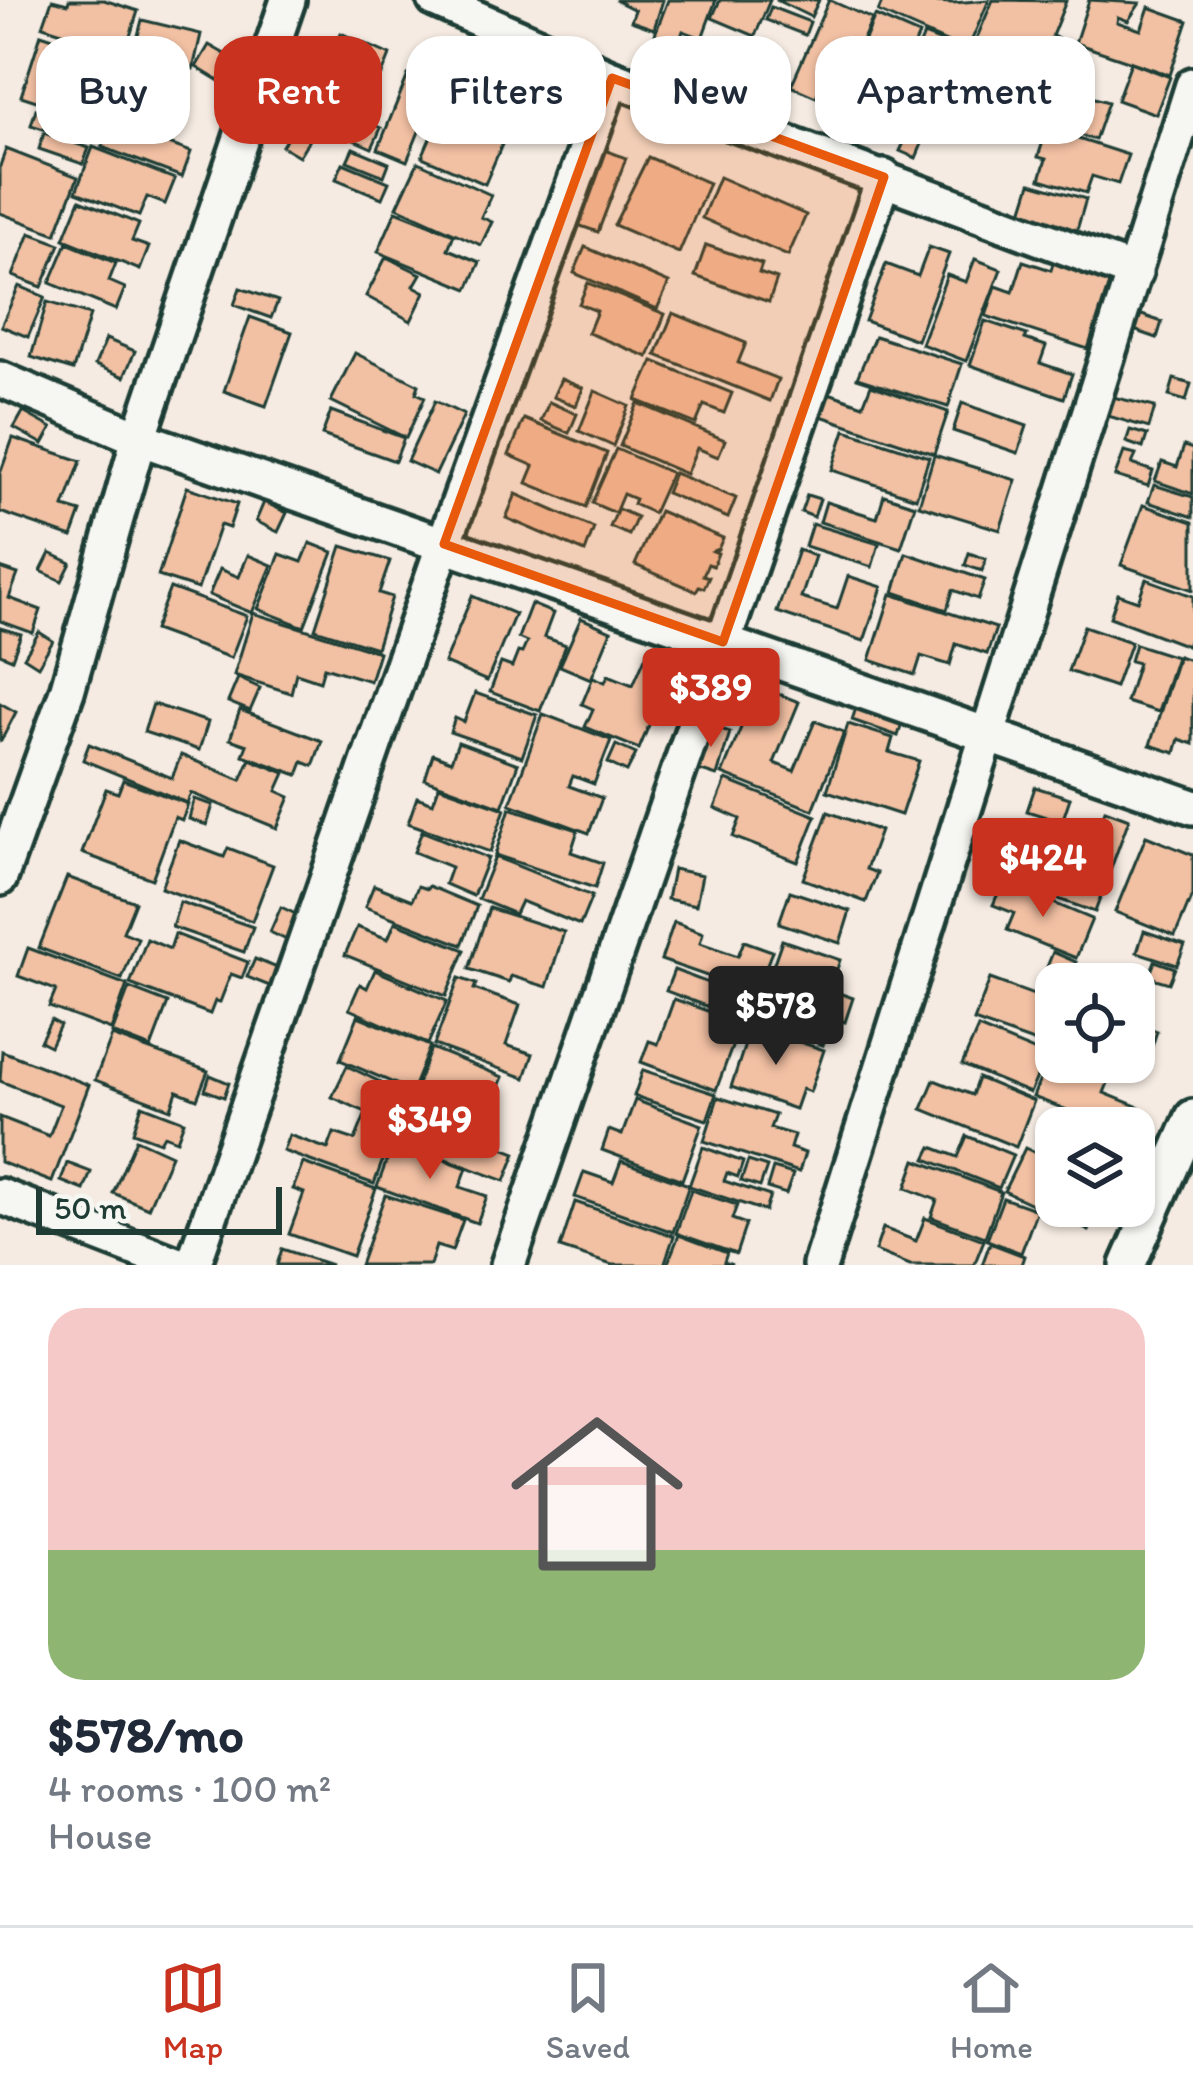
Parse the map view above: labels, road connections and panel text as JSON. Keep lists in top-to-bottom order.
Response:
{
  "scale_bar": "50 m",
  "page": {
    "chip": [
      "Buy",
      "Rent",
      "Filters",
      "New",
      "Apartment"
    ],
    "price": [
      "$389",
      "$424",
      "$578",
      "$349"
    ],
    "scale": "50 m",
    "list": [
      {
        "name": "$578/mo",
        "note": "4 rooms · 100 m² · House"
      }
    ],
    "tabs": ["Map", "Saved", "Home"]
  }
}
